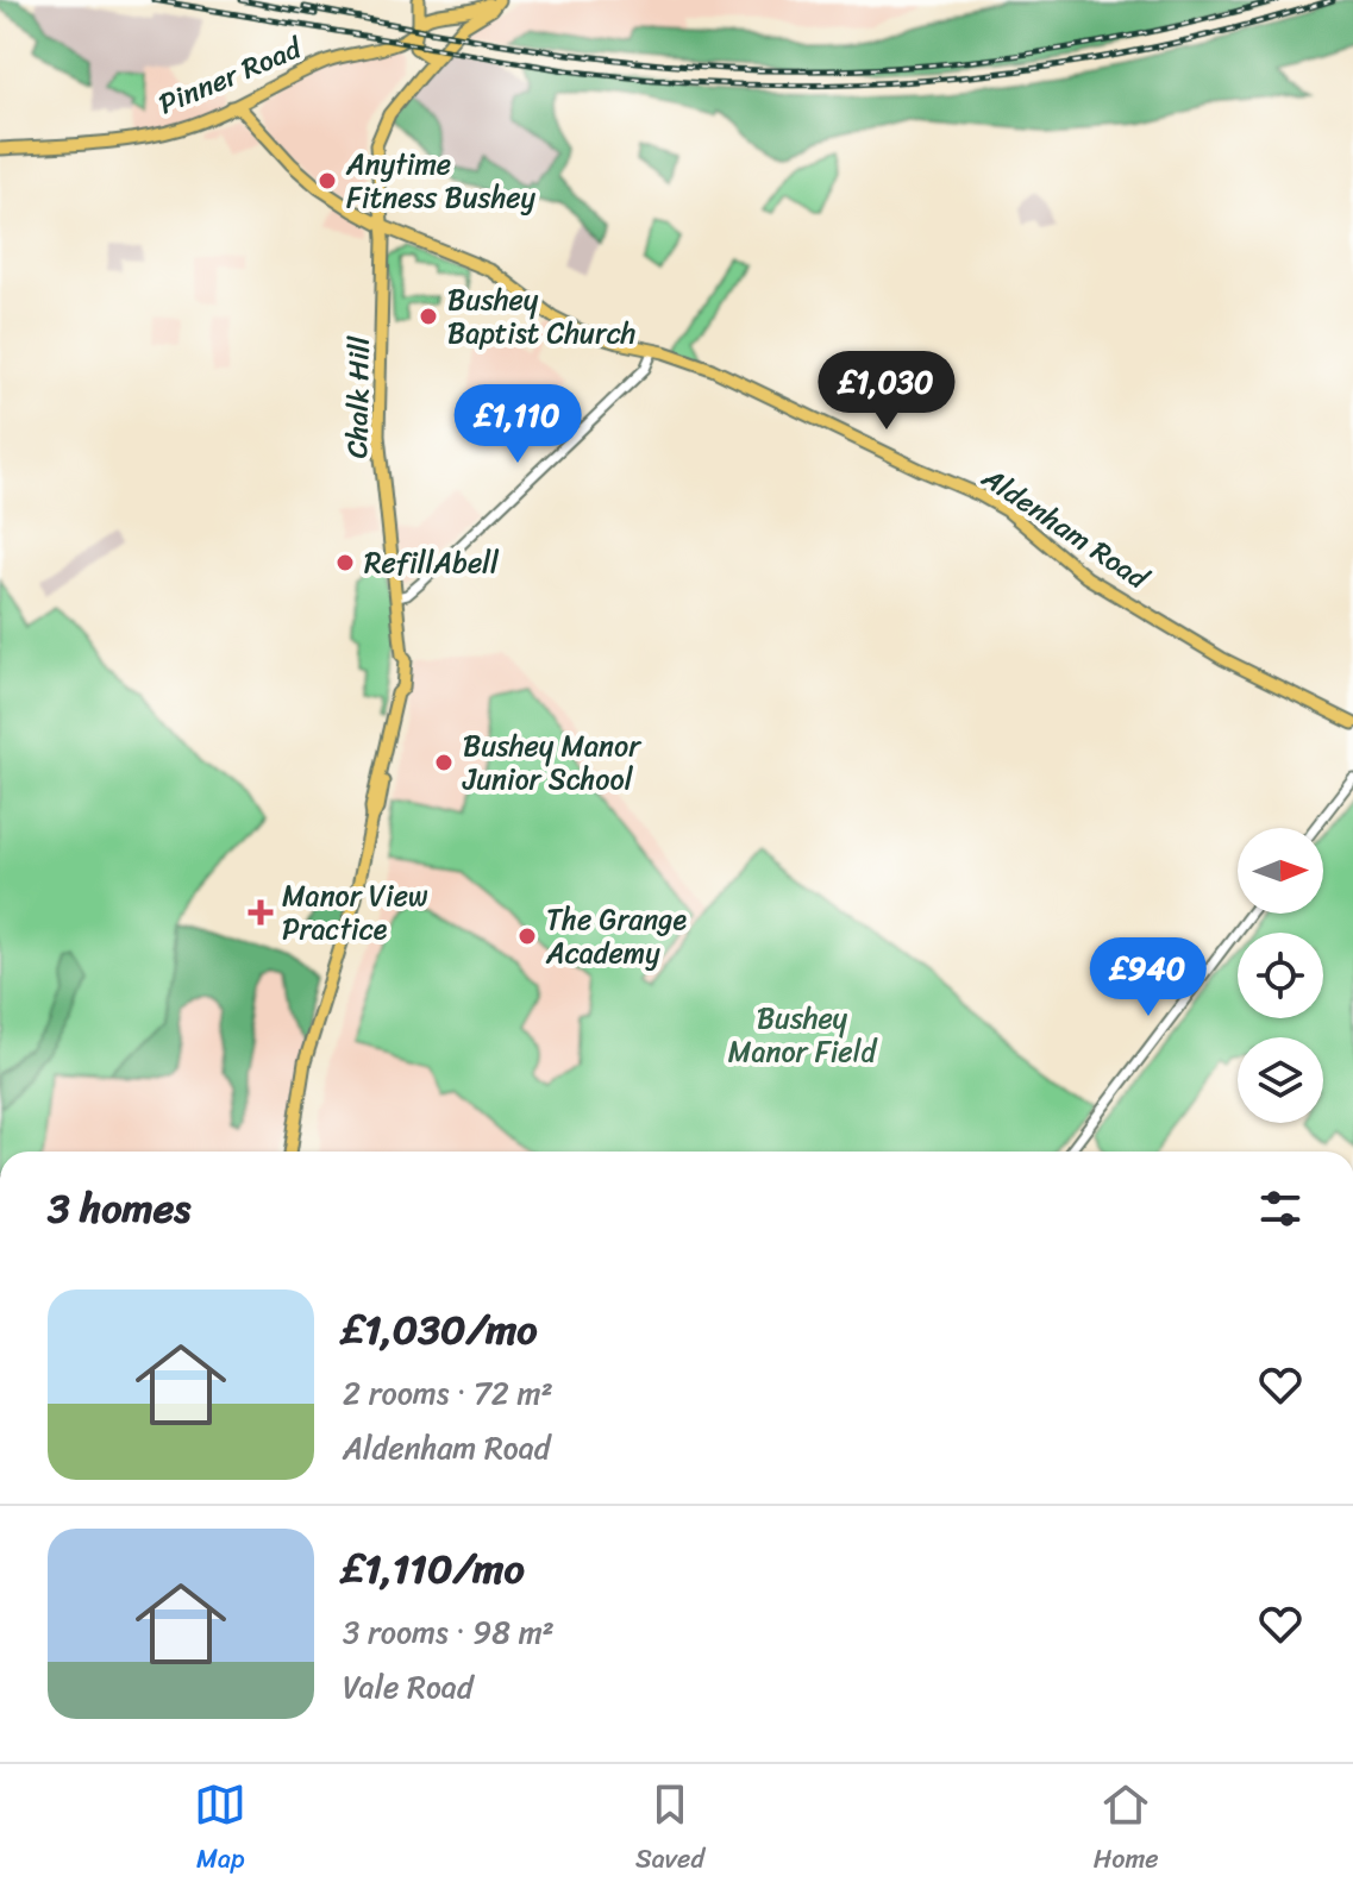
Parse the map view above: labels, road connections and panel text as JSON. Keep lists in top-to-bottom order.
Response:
{
  "streets": {
    "main road": ["Pinner Road", "Chalk Hill", "Aldenham Road"]
  },
  "crossings": [
    ["Pinner Road", "Chalk Hill"],
    ["Pinner Road", "Aldenham Road"],
    ["Chalk Hill", "Aldenham Road"]
  ],
  "parks": ["Bushey Manor Field"],
  "places": {
    "other": [
      "Anytime Fitness Bushey",
      "Bushey Baptist Church",
      "RefillAbell",
      "Bushey Manor Junior School",
      "The Grange Academy"
    ],
    "health": ["Manor View Practice"]
  },
  "north": "right",
  "page": {
    "price": ["£1,030", "£1,110", "£940"],
    "heading": "3 homes",
    "list": [
      {
        "name": "£1,030/mo",
        "note": "2 rooms · 72 m² · Aldenham Road"
      },
      {
        "name": "£1,110/mo",
        "note": "3 rooms · 98 m² · Vale Road"
      }
    ],
    "tabs": ["Map", "Saved", "Home"]
  }
}
